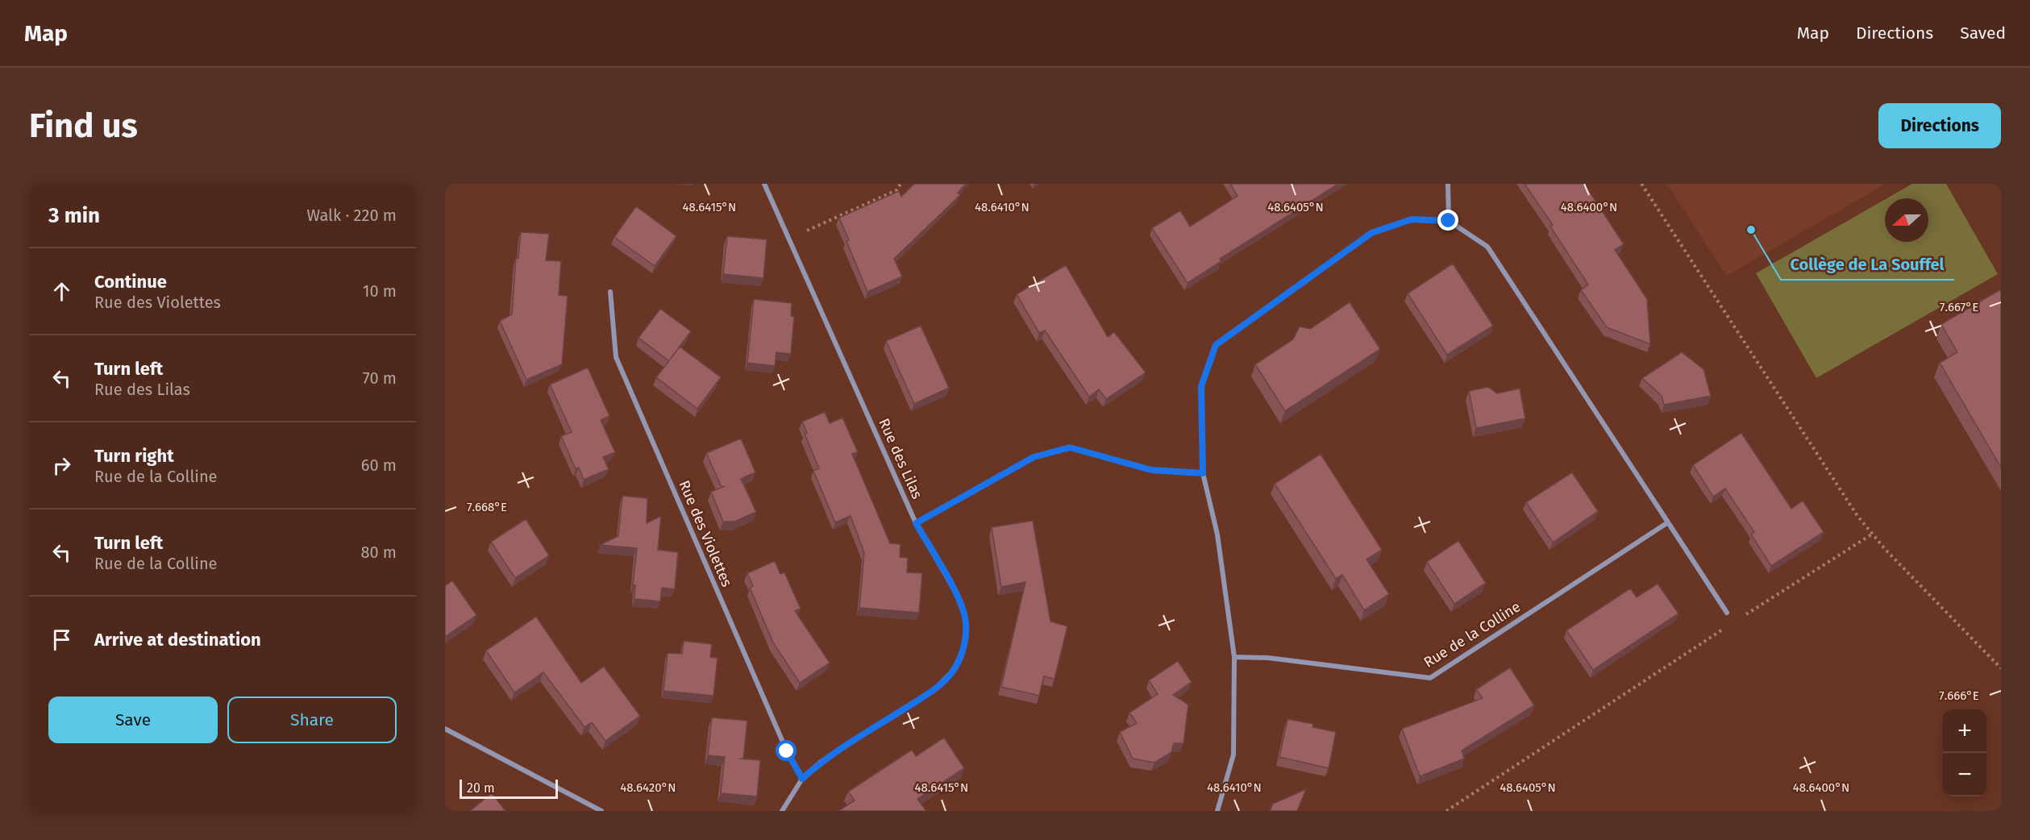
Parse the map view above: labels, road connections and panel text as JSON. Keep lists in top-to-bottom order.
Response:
{
  "streets": {
    "street": ["Rue des Lilas", "Rue des Violettes", "Rue de la Colline"]
  },
  "crossings": [
    ["Rue des Lilas", "Rue des Violettes"]
  ],
  "places": ["Collège de La Souffel"],
  "scale_bar": "20 m",
  "north": "left",
  "page": {
    "header": "Map",
    "nav": ["Map", "Directions", "Saved"],
    "buttons": [
      "Directions",
      ["Save", "Share"]
    ],
    "title": "Find us",
    "heading": ["3 min", "Walk · 220 m"],
    "list": [
      ["Continue", "Rue des Violettes", "10 m"],
      ["Turn left", "Rue des Lilas", "70 m"],
      ["Turn right", "Rue de la Colline", "60 m"],
      ["Turn left", "Rue de la Colline", "80 m"],
      "Arrive at destination"
    ],
    "map_buttons": ["+", "−"],
    "scale": "20 m"
  },
  "coordinates": [
    "48.6415°N",
    "48.6410°N",
    "48.6405°N",
    "48.6400°N",
    "7.667°E",
    "7.668°E",
    "7.666°E",
    "48.6420°N"
  ]
}
